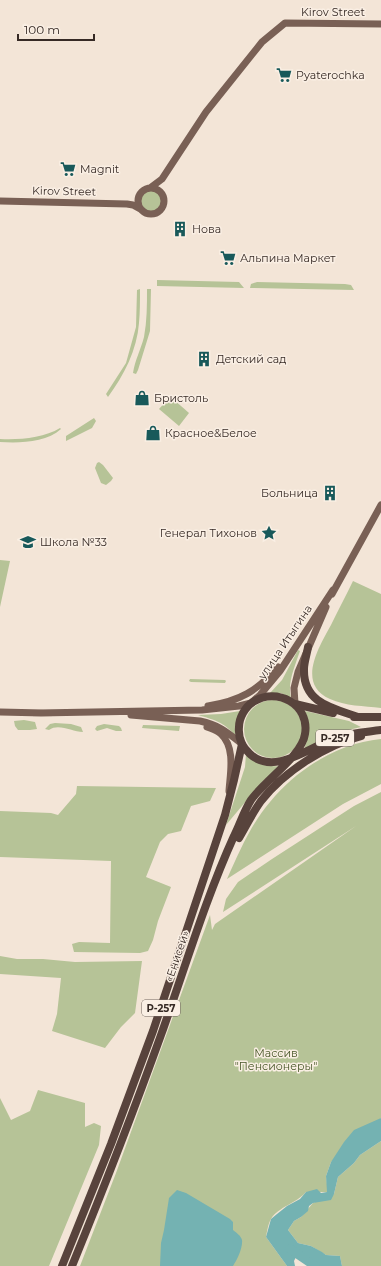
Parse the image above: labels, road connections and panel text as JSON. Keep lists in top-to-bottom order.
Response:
{
  "streets": {
    "highway": ["Р-257", "«Енисей»"],
    "main road": ["Kirov Street", "улица Итыгина"]
  },
  "crossings": [
    ["улица Итыгина", "Р-257"],
    ["улица Итыгина", "«Енисей»"],
    ["Р-257", "«Енисей»"]
  ],
  "parks": ["Массив \"Пенсионеры\""],
  "places": {
    "supermarket": ["Pyaterochka", "Magnit", "Альпина Маркет"],
    "building": ["Нова", "Детский сад", "Больница"],
    "shop": ["Бристоль", "Красное&Белое"],
    "place": ["Генерал Тихонов"],
    "school or university": ["Школа №33"]
  },
  "scale_bar": "100 m"
}
